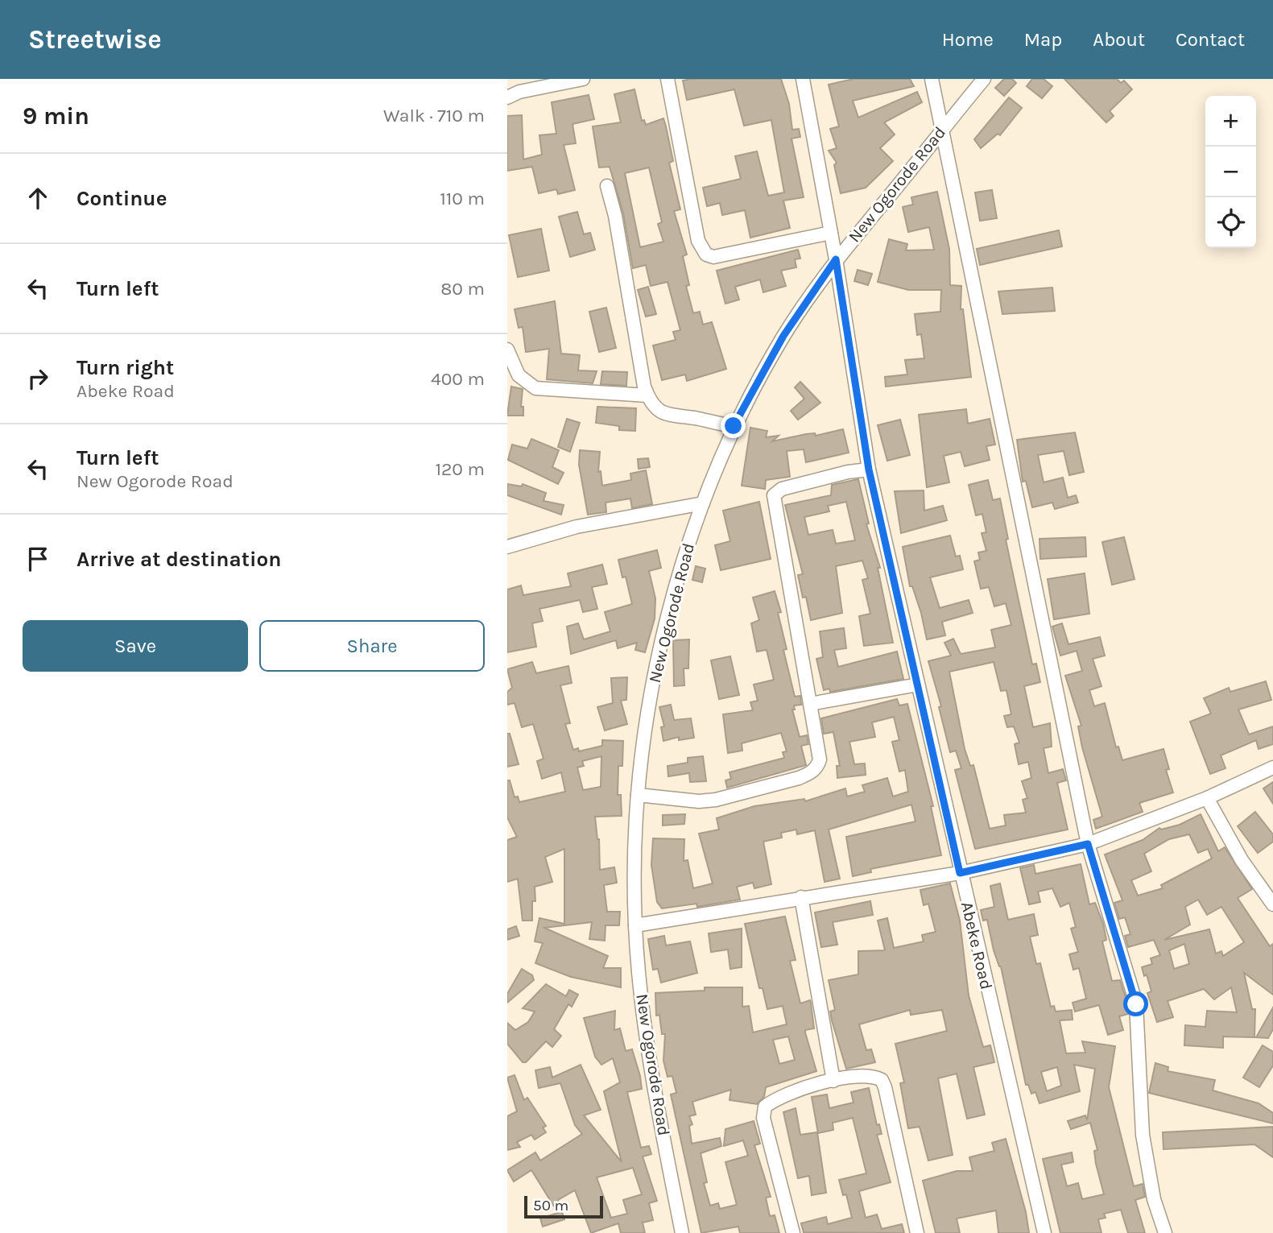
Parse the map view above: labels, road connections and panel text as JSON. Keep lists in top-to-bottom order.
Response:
{
  "streets": {
    "street": ["New Ogorode Road", "Abeke Road"]
  },
  "crossings": [
    ["New Ogorode Road", "Abeke Road"]
  ],
  "scale_bar": "50 m",
  "page": {
    "header": "Streetwise",
    "nav": [
      "Home",
      "Map",
      "About",
      "Contact"
    ],
    "heading": ["9 min", "Walk · 710 m"],
    "map_buttons": ["+", "−"],
    "list": [
      ["Continue", "110 m"],
      ["Turn left", "80 m"],
      ["Turn right", "Abeke Road", "400 m"],
      ["Turn left", "New Ogorode Road", "120 m"],
      "Arrive at destination"
    ],
    "buttons": ["Save", "Share"],
    "scale": "50 m"
  }
}
